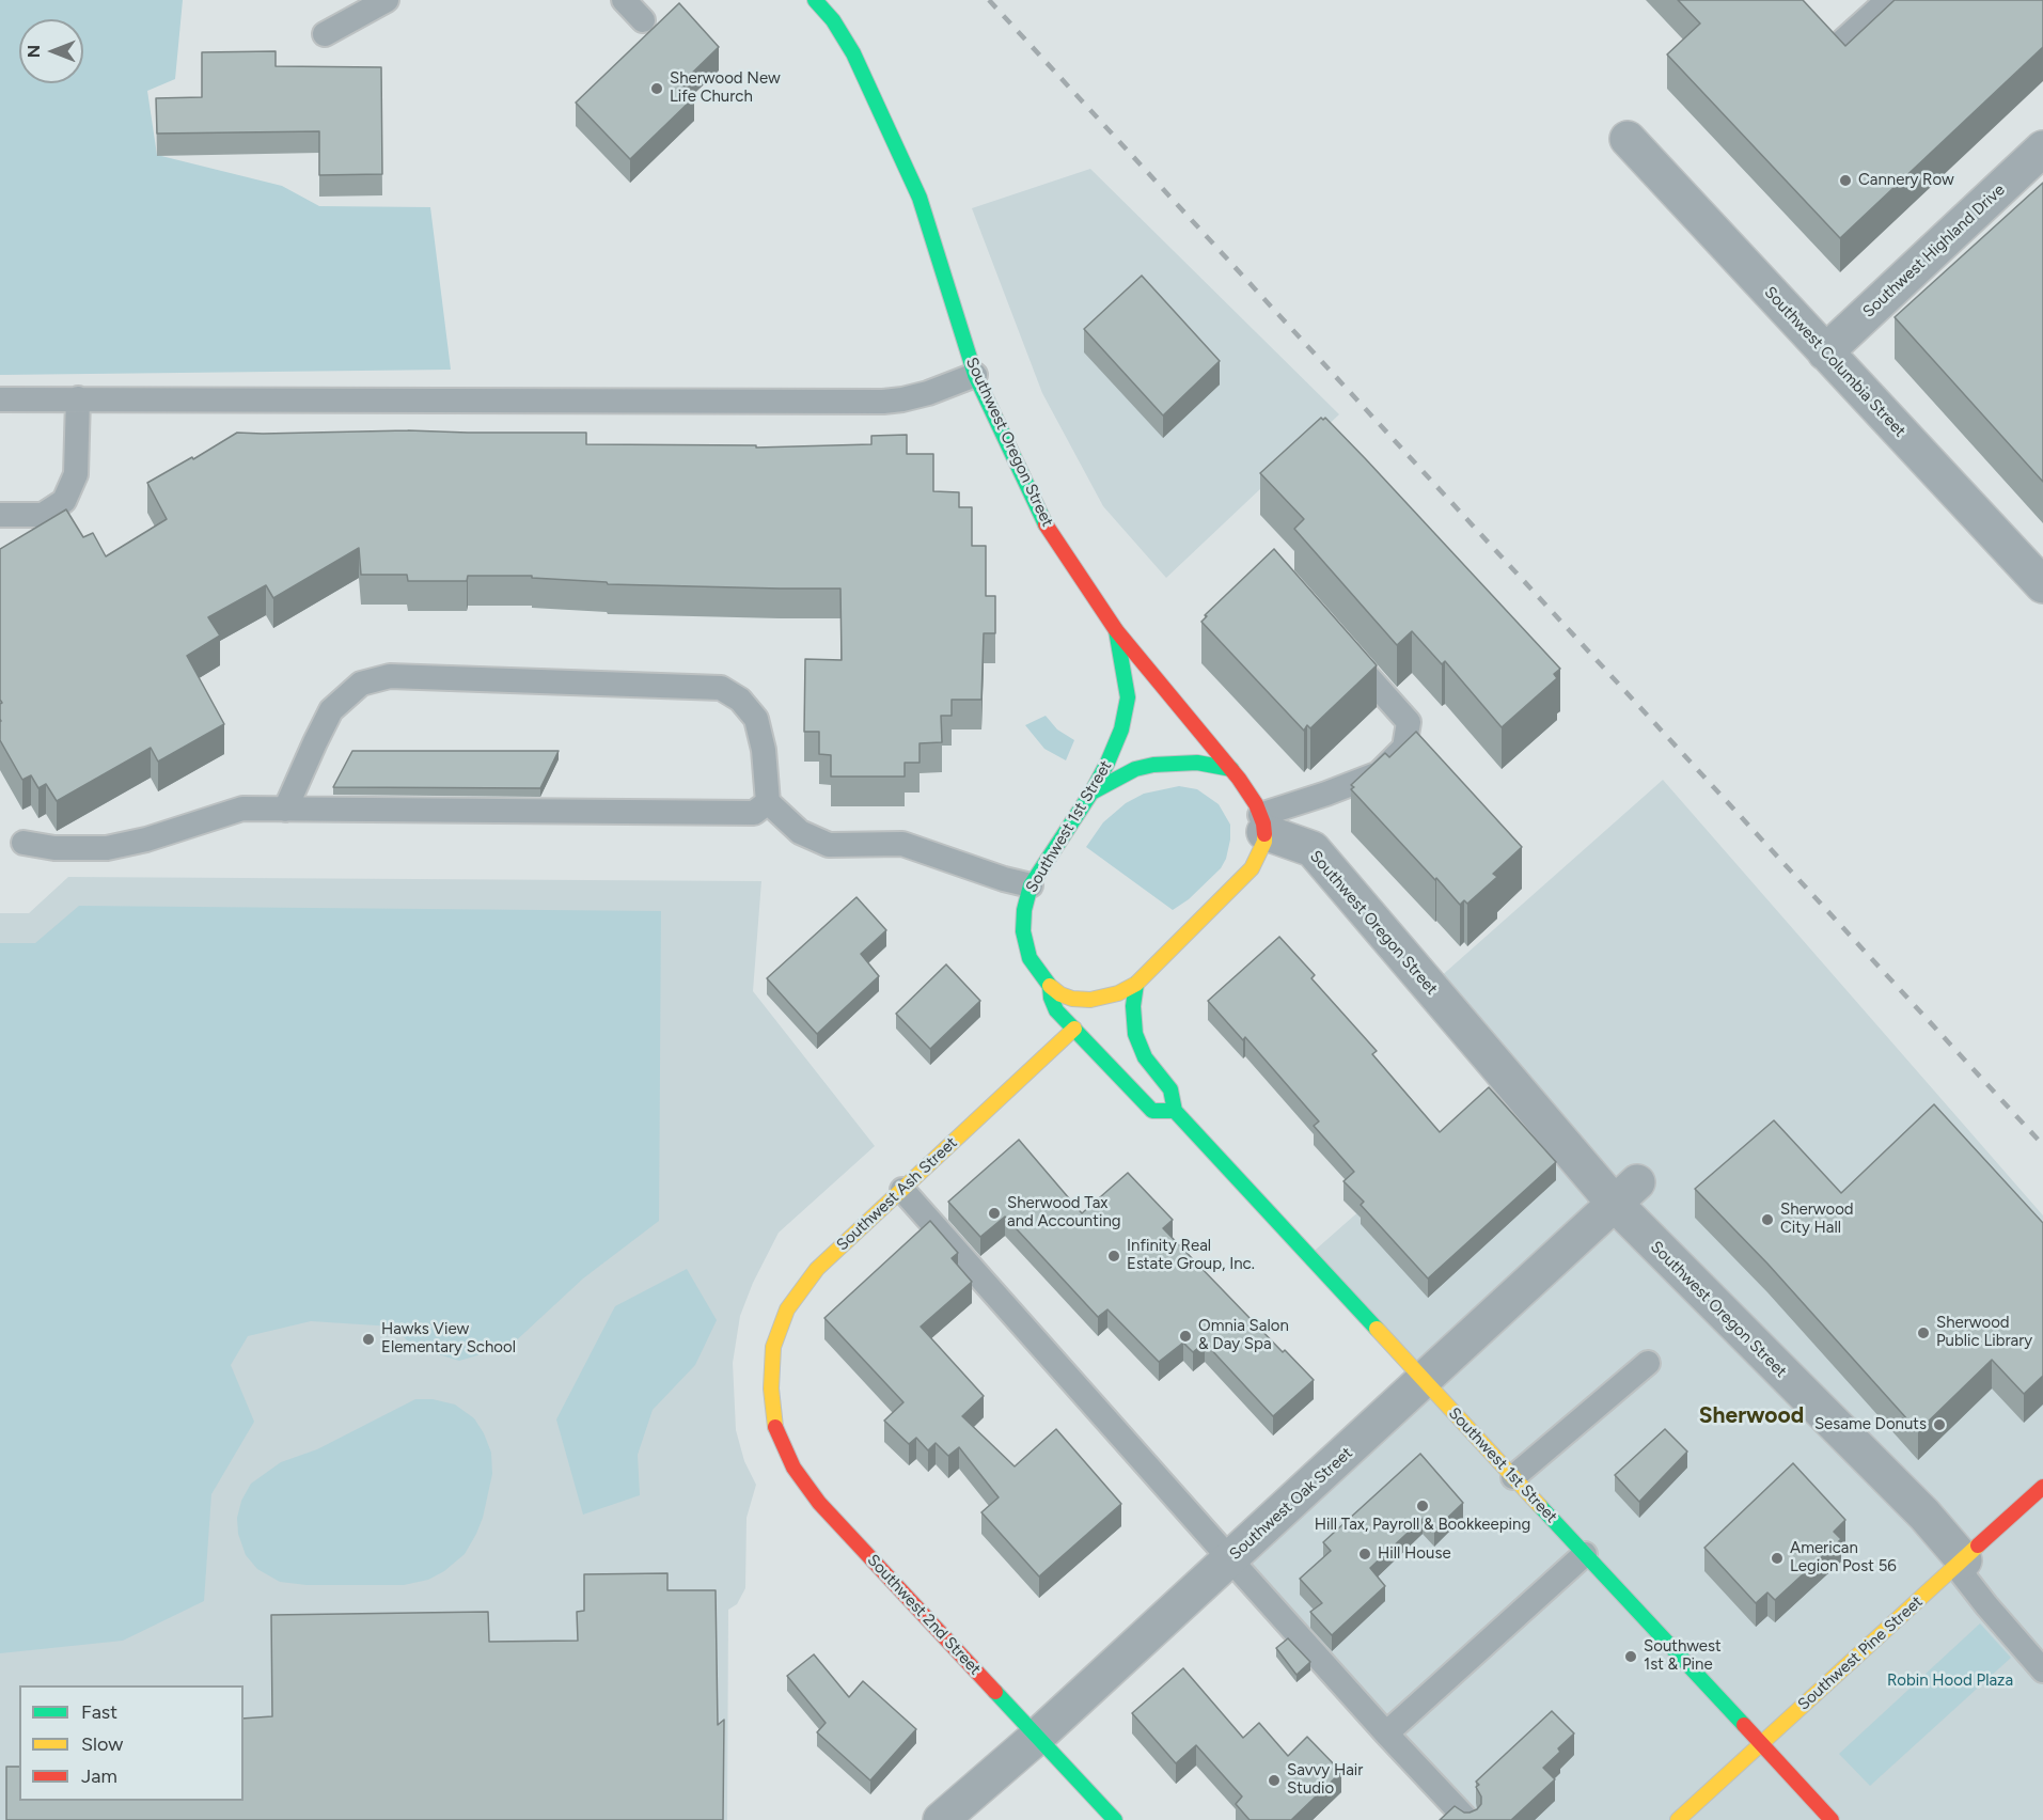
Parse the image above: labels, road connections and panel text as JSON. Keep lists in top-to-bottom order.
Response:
{
  "streets": {
    "main road": [
      "Southwest Oregon Street",
      "Southwest 1st Street",
      "Southwest Ash Street",
      "Southwest 2nd Street",
      "Southwest Pine Street"
    ],
    "street": ["Southwest Highland Drive", "Southwest Columbia Street", "Southwest Oak Street"]
  },
  "crossings": [
    ["Southwest Highland Drive", "Southwest Columbia Street"],
    ["Southwest Oregon Street", "Southwest 1st Street"],
    ["Southwest Oregon Street", "Southwest Oak Street"],
    ["Southwest Oregon Street", "Southwest Pine Street"],
    ["Southwest 1st Street", "Southwest Ash Street"],
    ["Southwest 1st Street", "Southwest Oak Street"],
    ["Southwest 1st Street", "Southwest Pine Street"],
    ["Southwest Ash Street", "Southwest 2nd Street"],
    ["Southwest Oak Street", "Southwest 2nd Street"]
  ],
  "districts": ["Sherwood"],
  "parks": ["Robin Hood Plaza"],
  "places": [
    "Sherwood New Life Church",
    "Cannery Row",
    "Sherwood Tax and Accounting",
    "Sherwood City Hall",
    "Infinity Real Estate Group, Inc.",
    "Sherwood Public Library",
    "Omnia Salon & Day Spa",
    "Hawks View Elementary School",
    "Sesame Donuts",
    "Hill Tax, Payroll & Bookkeeping",
    "Hill House",
    "American Legion Post 56",
    "Southwest 1st & Pine",
    "Savvy Hair Studio"
  ],
  "legend": ["Fast", "Slow", "Jam"],
  "north": "left"
}
